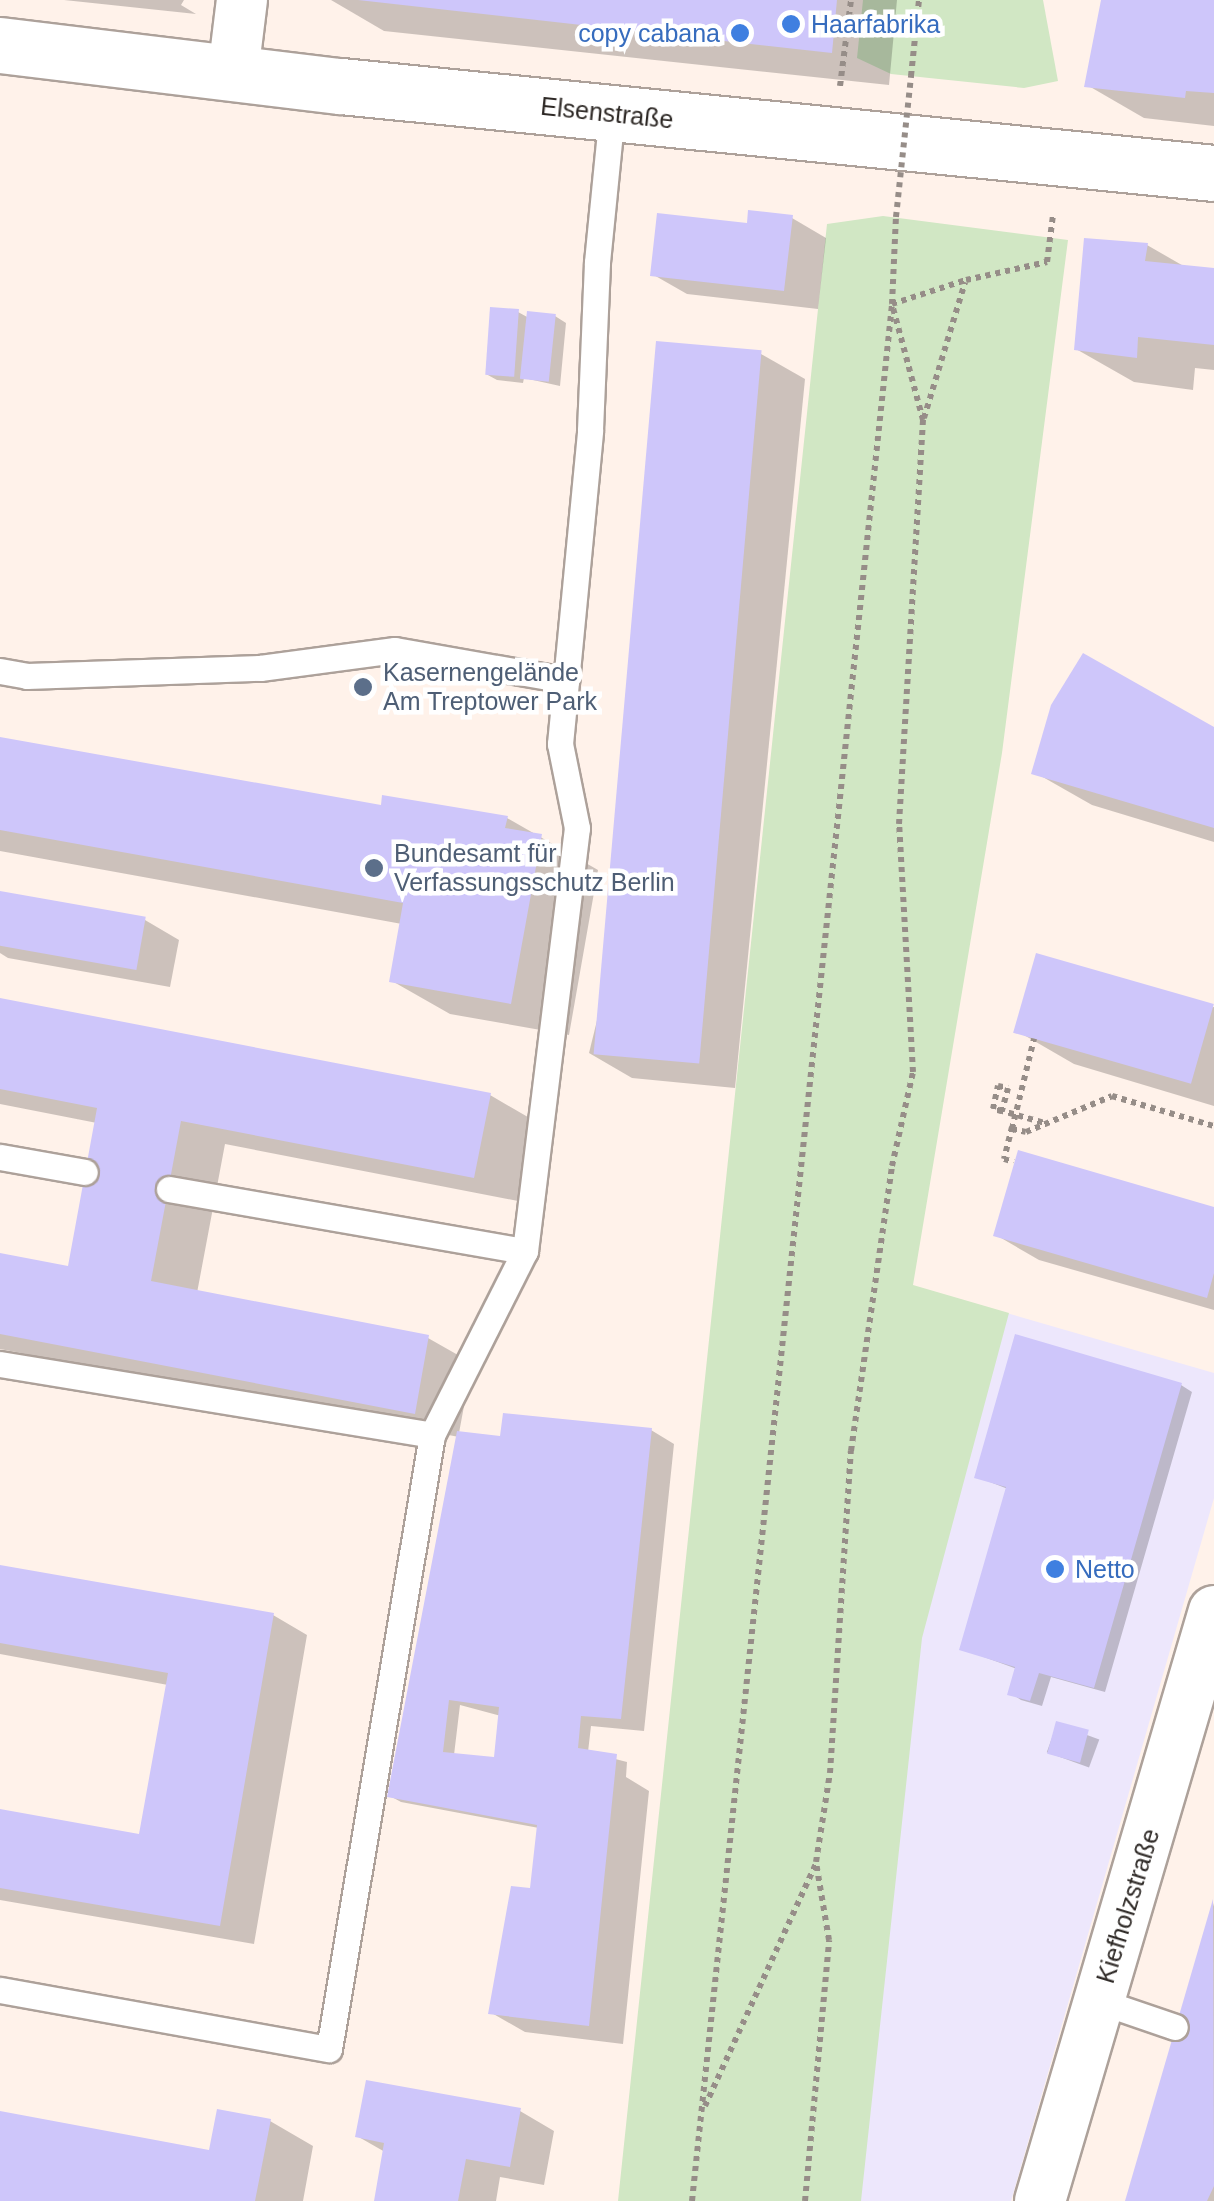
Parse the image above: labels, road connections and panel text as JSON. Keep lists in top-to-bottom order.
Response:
{
  "streets": {
    "street": ["Elsenstraße", "Kiefholzstraße"]
  },
  "places": [
    "Haarfabrika",
    "copy cabana",
    "Kasernengelände Am Treptower Park",
    "Bundesamt für Verfassungsschutz Berlin",
    "Netto"
  ]
}
